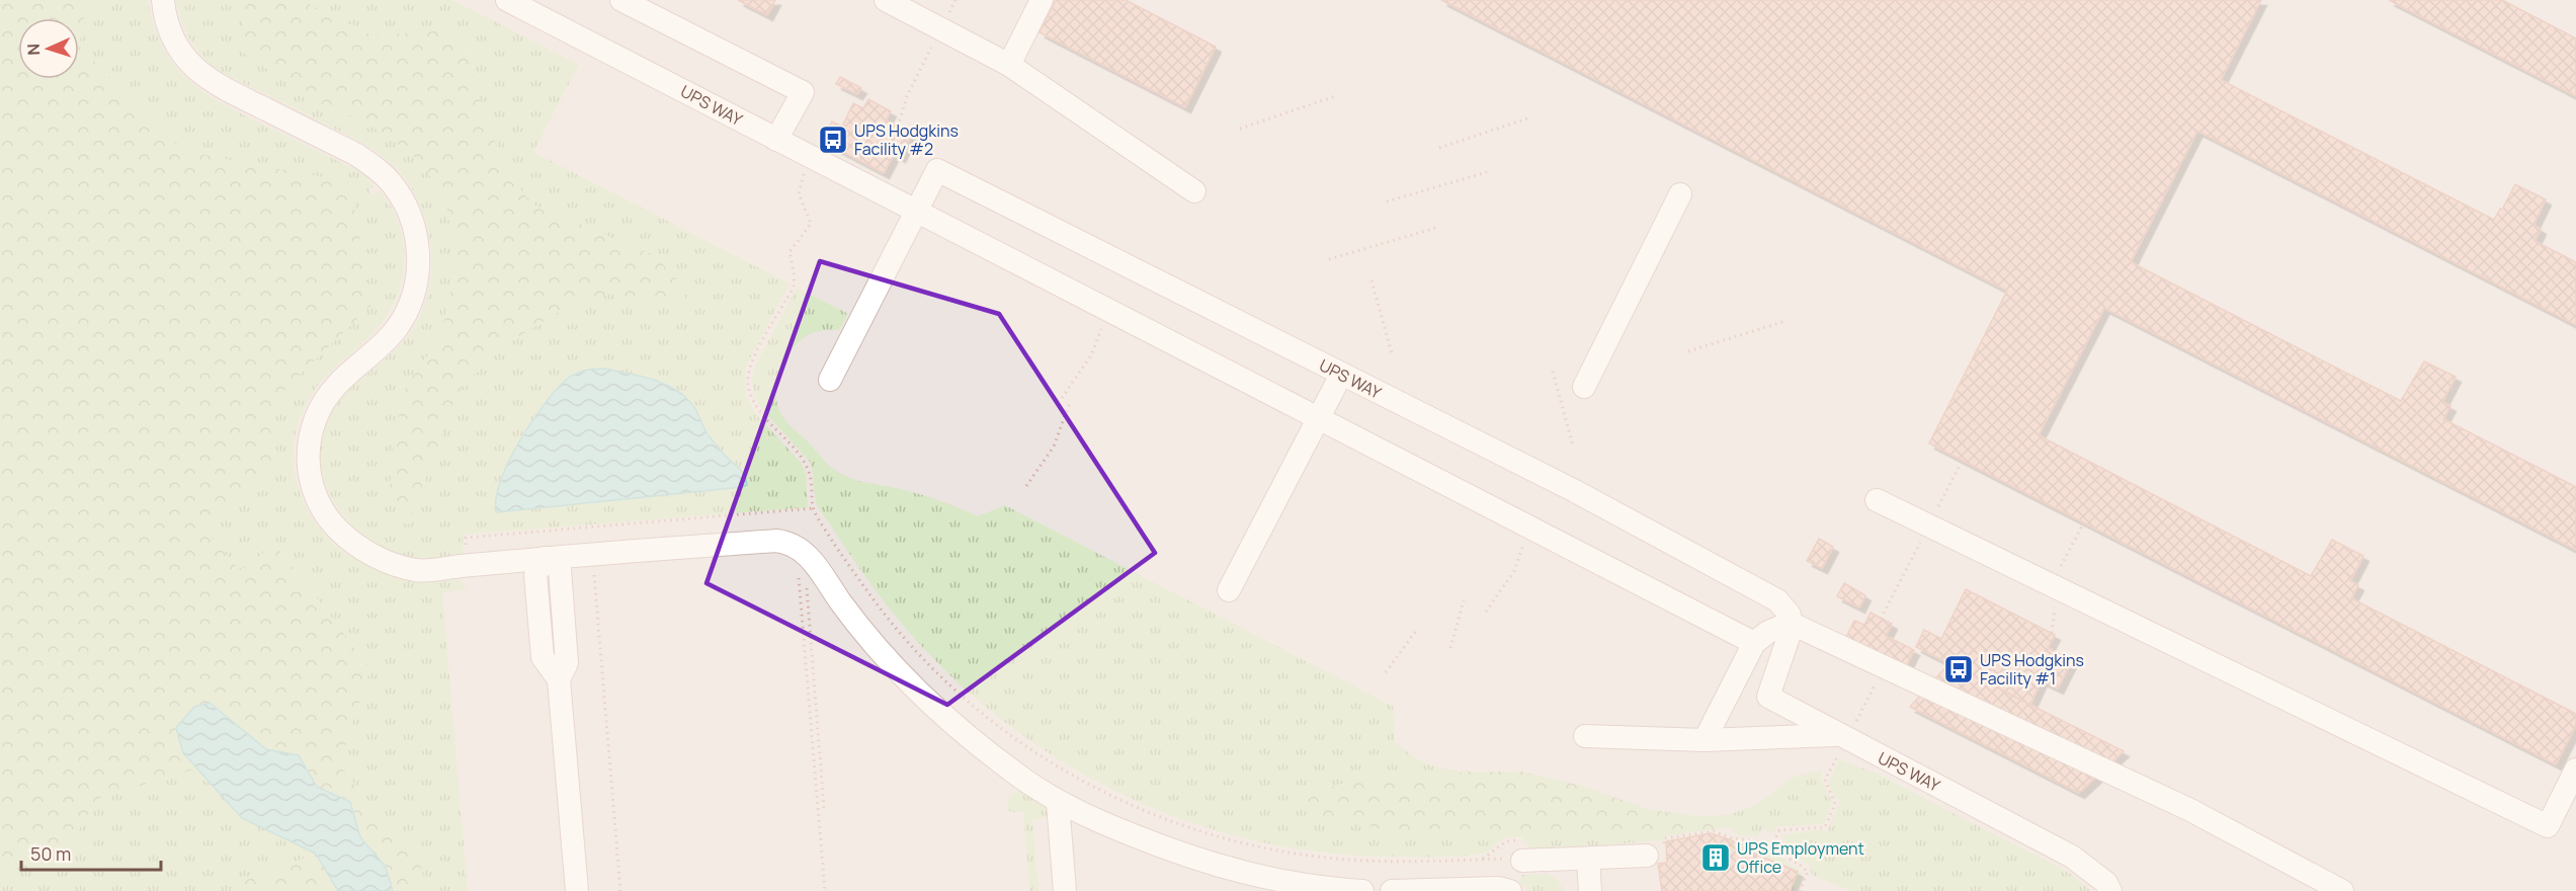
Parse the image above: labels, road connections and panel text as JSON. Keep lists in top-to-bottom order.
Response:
{
  "streets": {
    "lane": ["UPS WAY"]
  },
  "places": {
    "bus stop": ["UPS Hodgkins Facility #2", "UPS Hodgkins Facility #1"],
    "building": ["UPS Employment Office"]
  },
  "scale_bar": "50 m",
  "north": "left"
}
